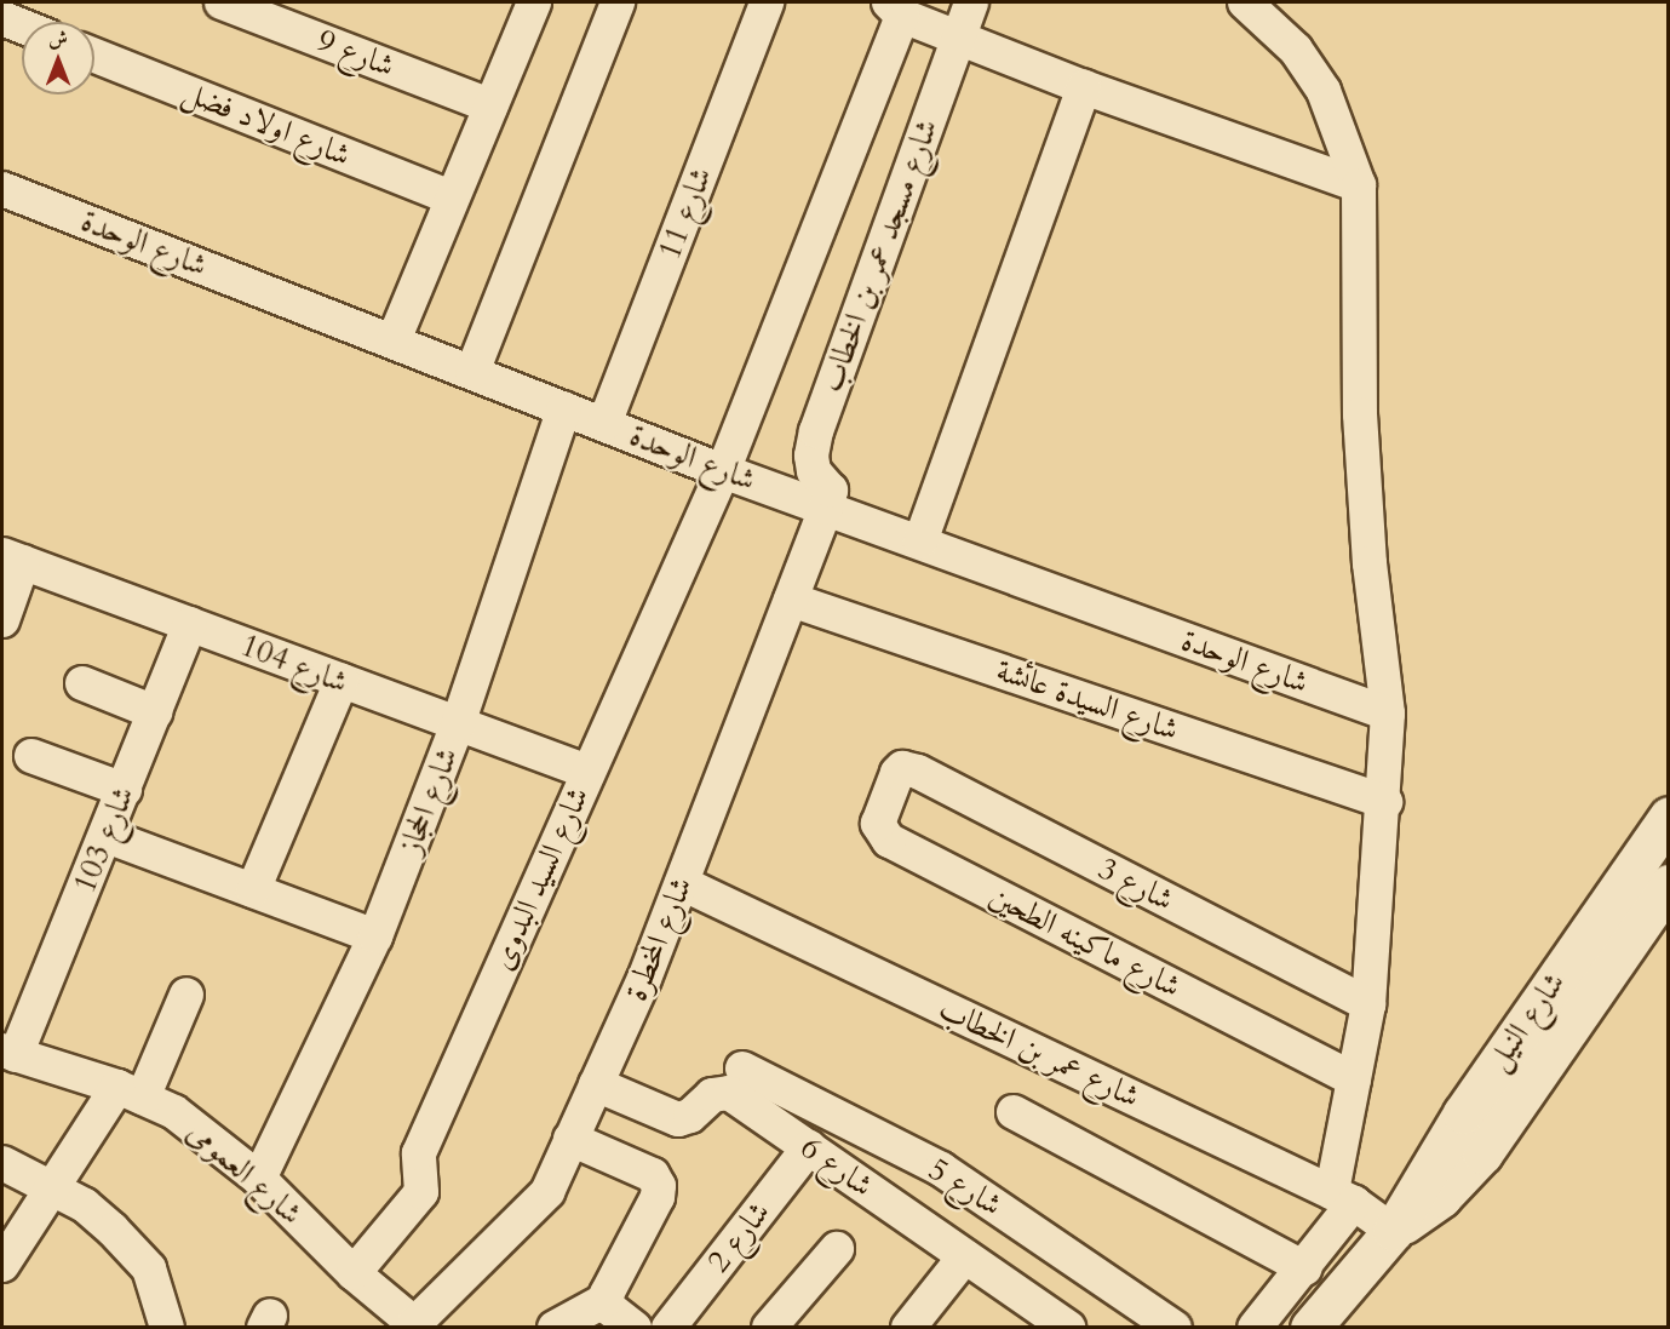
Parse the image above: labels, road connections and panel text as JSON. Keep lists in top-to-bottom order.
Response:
{
  "streets": {
    "street": [
      "شارع 9",
      "شارع اولاد فضل",
      "شارع 11",
      "شارع الوحدة",
      "شارع مسجد عمر بن الخطاب",
      "شارع 104",
      "شارع السيدة عائشة",
      "شارع الحجاز",
      "شارع 103",
      "شارع السيد البدوى",
      "شارع 3",
      "شارع المخطرة",
      "شارع ماكينه الطحين",
      "شارع النيل",
      "شارع عمر بن الخطاب",
      "شارع 6",
      "شارع العمومى",
      "شارع 5",
      "شارع 2"
    ]
  },
  "crossings": [
    ["شارع 11", "شارع الوحدة"],
    ["شارع الوحدة", "شارع مسجد عمر بن الخطاب"],
    ["شارع الوحدة", "شارع الحجاز"],
    ["شارع الوحدة", "شارع السيد البدوى"],
    ["شارع الوحدة", "شارع المخطرة"],
    ["شارع مسجد عمر بن الخطاب", "شارع المخطرة"],
    ["شارع 104", "شارع الحجاز"],
    ["شارع 104", "شارع 103"],
    ["شارع 104", "شارع السيد البدوى"],
    ["شارع السيدة عائشة", "شارع المخطرة"],
    ["شارع الحجاز", "شارع العمومى"],
    ["شارع 103", "شارع العمومى"],
    ["شارع السيد البدوى", "شارع العمومى"],
    ["شارع 3", "شارع ماكينه الطحين"],
    ["شارع المخطرة", "شارع عمر بن الخطاب"],
    ["شارع المخطرة", "شارع 6"],
    ["شارع المخطرة", "شارع العمومى"],
    ["شارع النيل", "شارع عمر بن الخطاب"],
    ["شارع 6", "شارع 2"]
  ],
  "north": "top"
}
